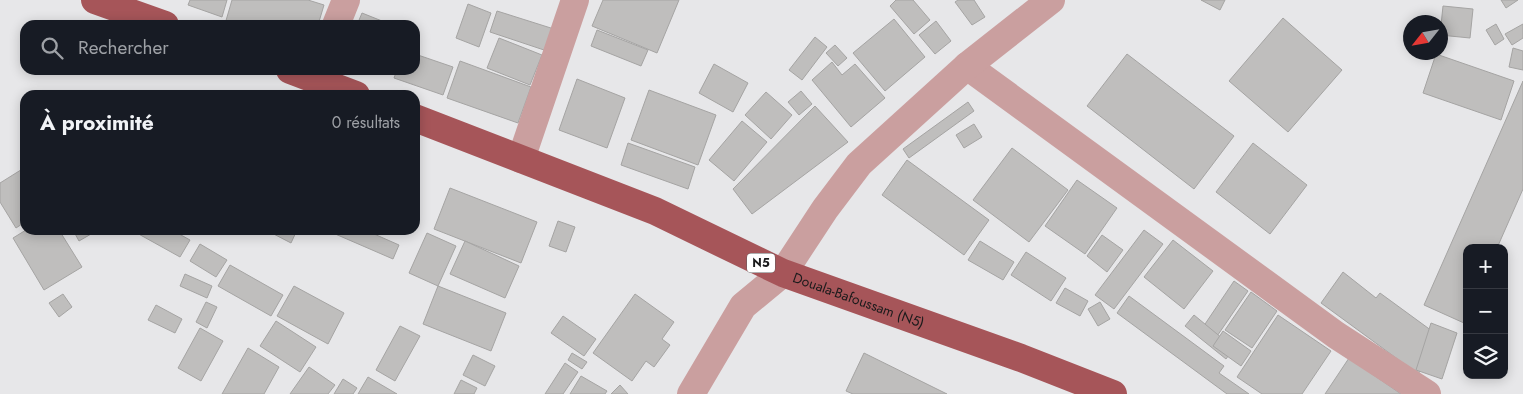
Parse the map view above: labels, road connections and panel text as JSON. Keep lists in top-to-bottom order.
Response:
{
  "streets": {
    "highway": ["N5", "Douala-Bafoussam (N5)"]
  },
  "north": "bottom left",
  "page": {
    "search": "Rechercher",
    "heading": ["À proximité", "0 résultats"],
    "map_buttons": ["+", "−"]
  }
}
